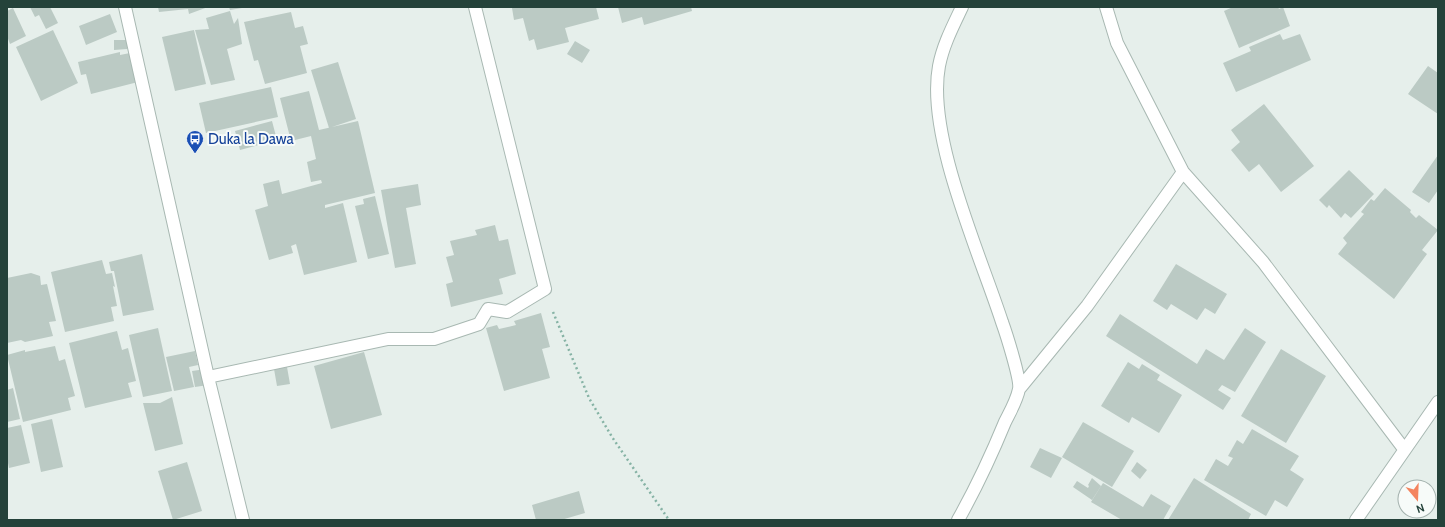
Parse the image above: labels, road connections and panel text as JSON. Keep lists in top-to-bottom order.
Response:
{
  "places": {
    "bus stop": ["Duka la Dawa"]
  },
  "north": "bottom"
}
